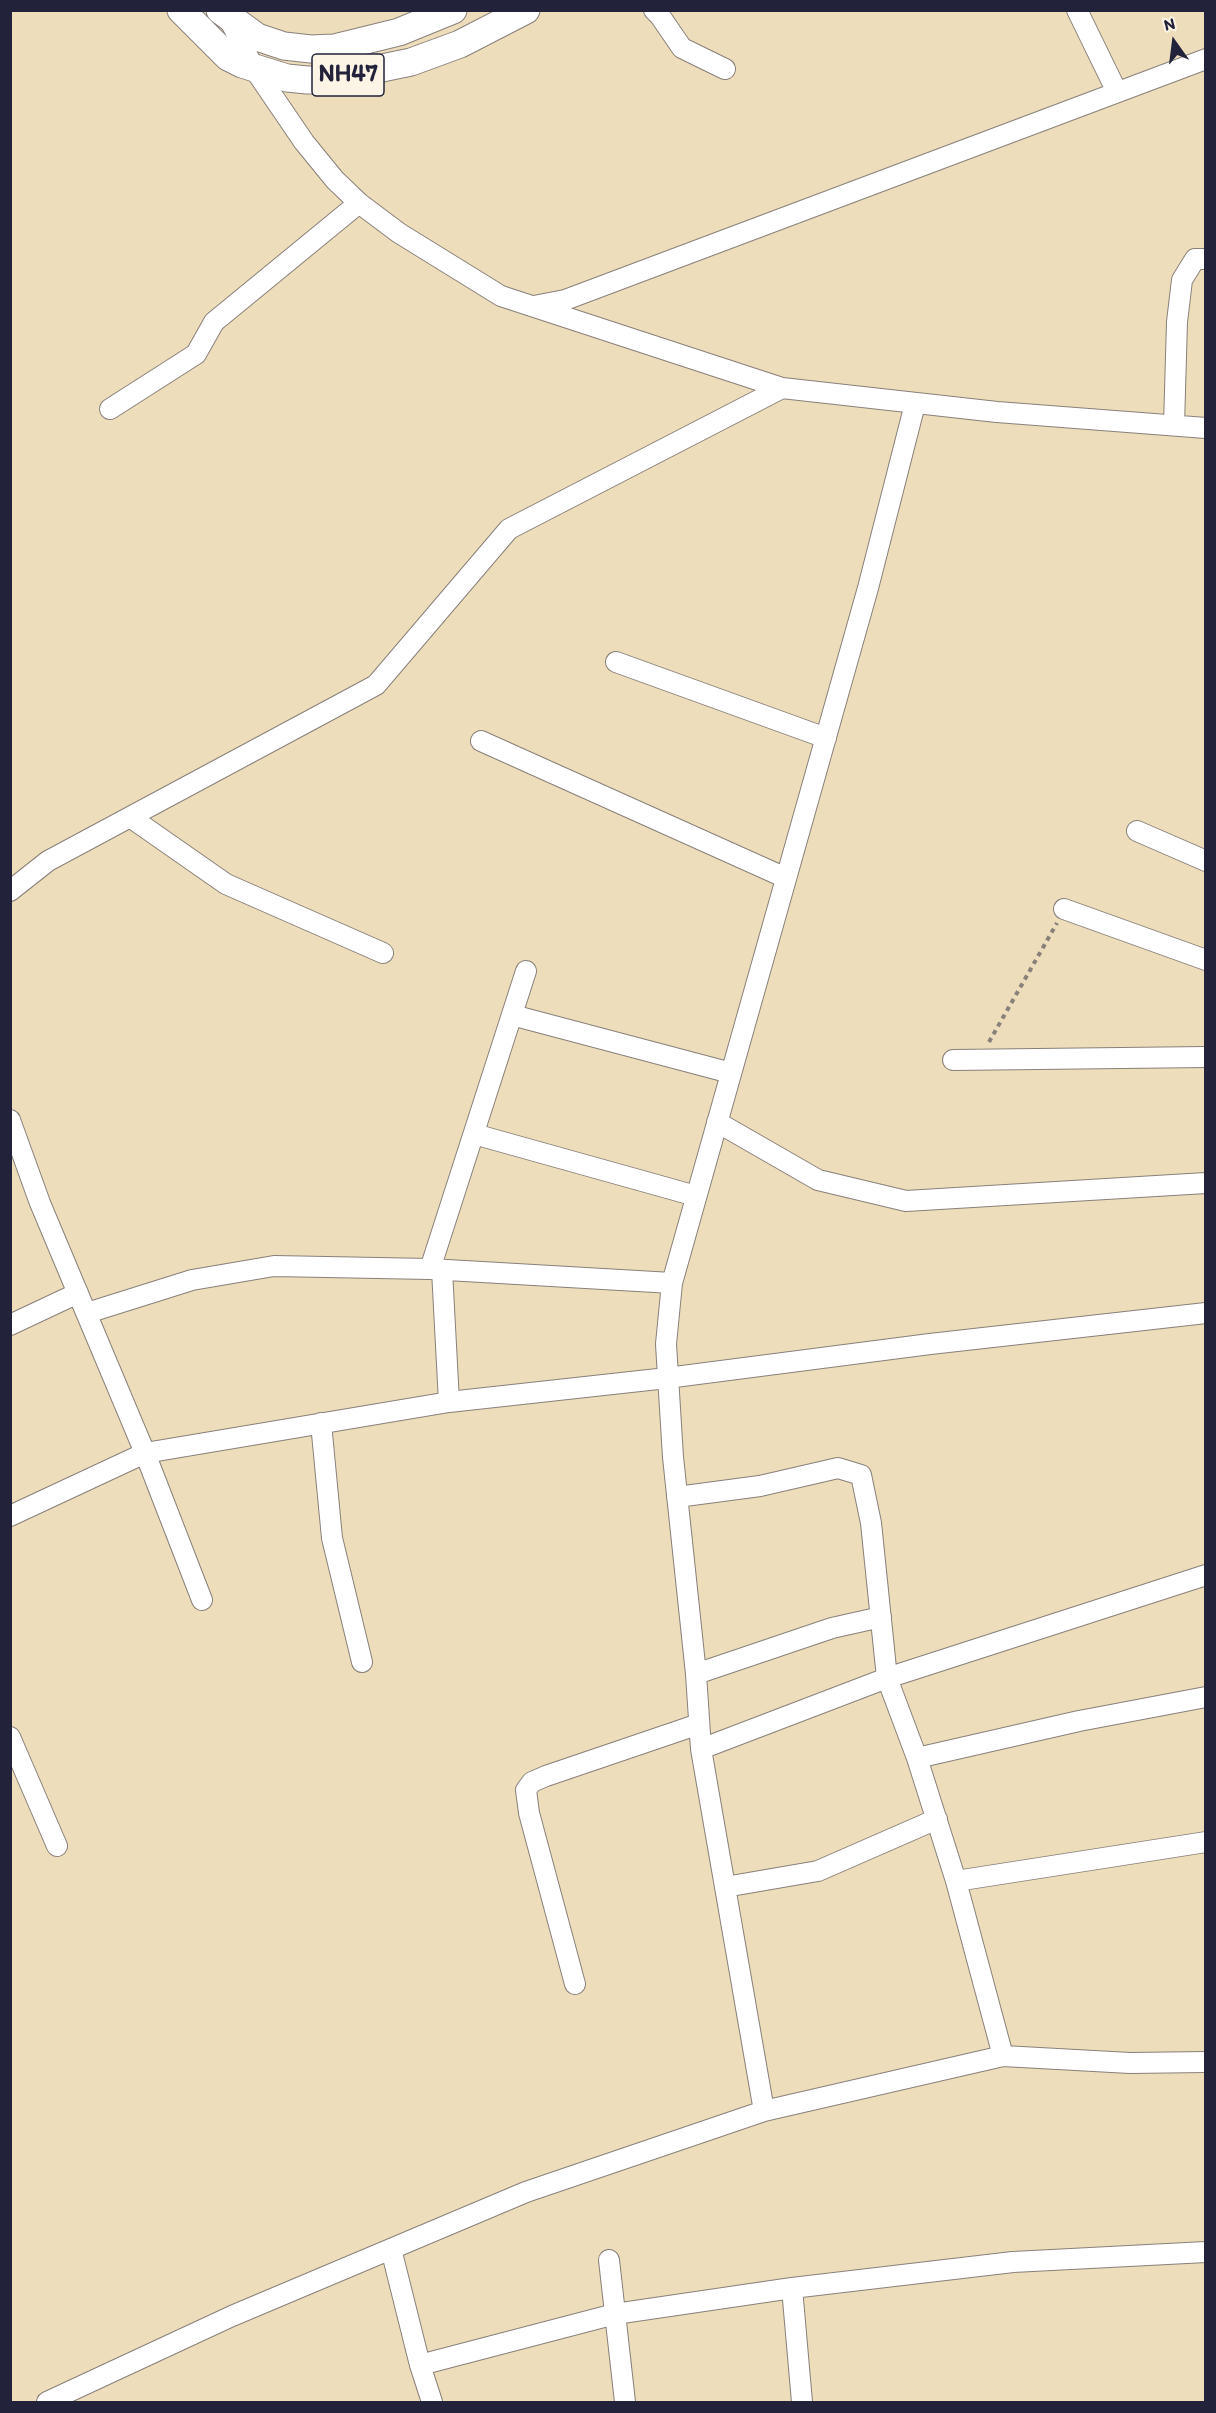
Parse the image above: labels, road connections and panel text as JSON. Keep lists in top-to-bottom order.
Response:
{
  "streets": {
    "highway": ["NH47"]
  },
  "north": "top"
}
